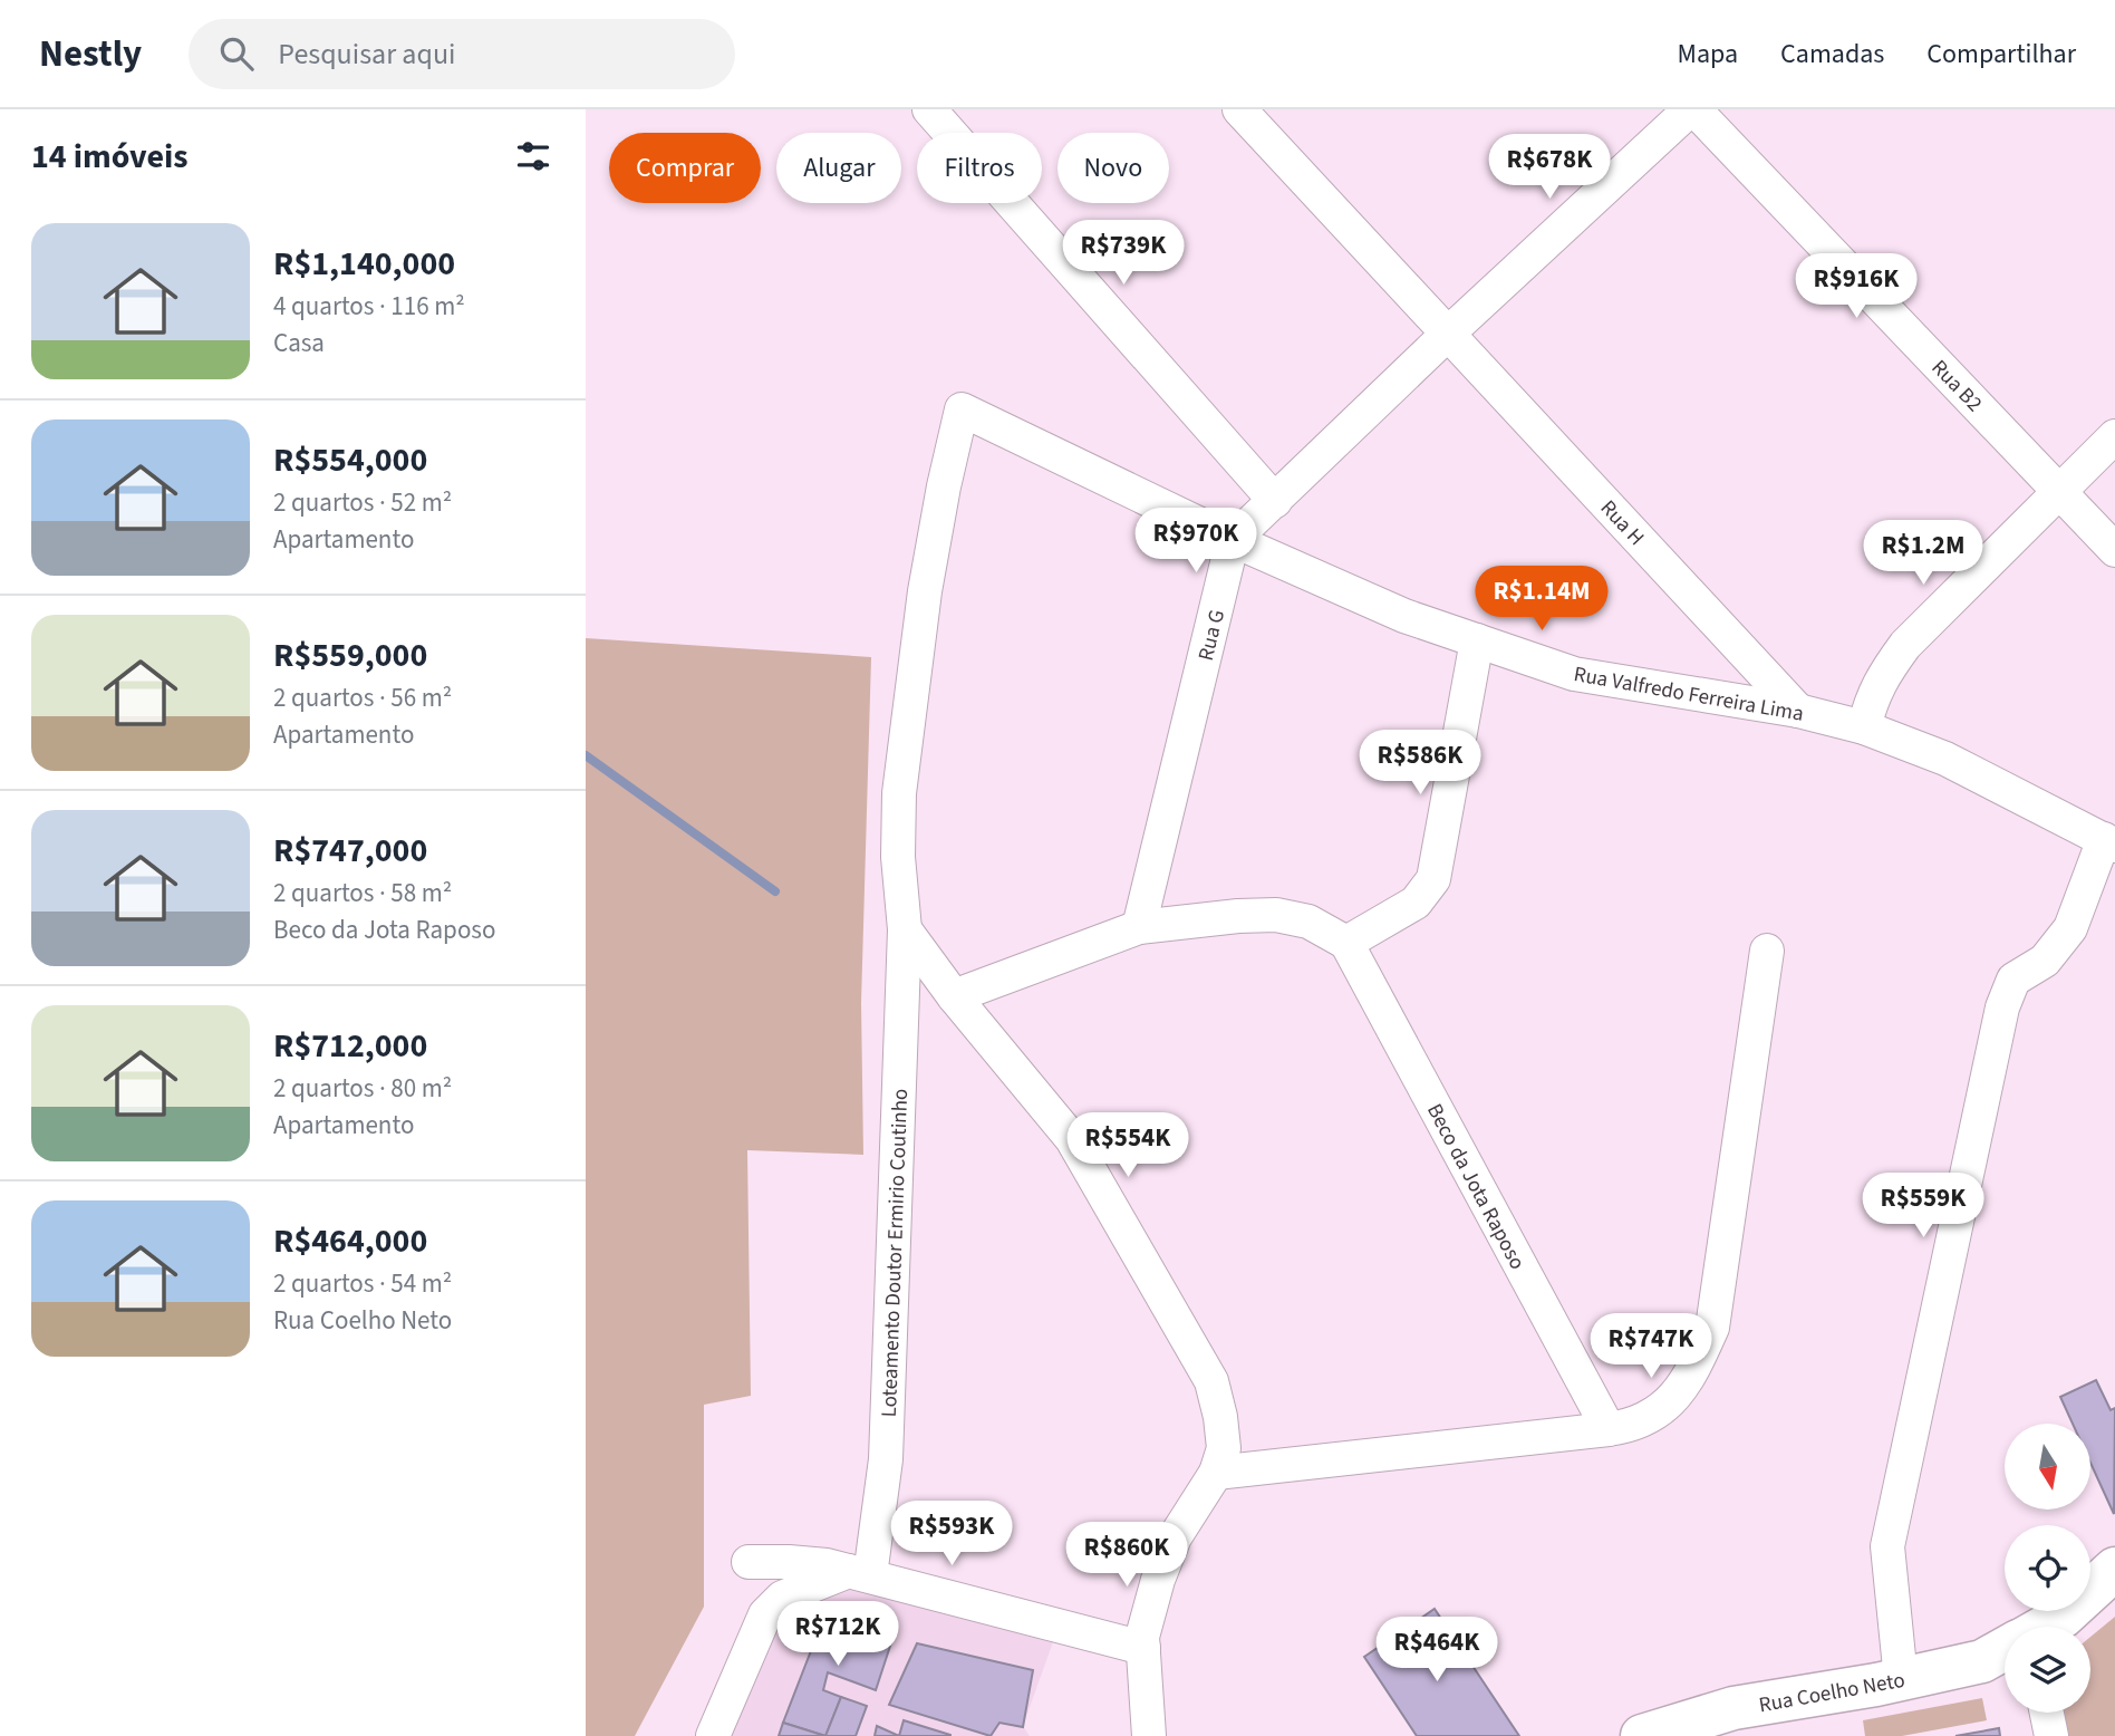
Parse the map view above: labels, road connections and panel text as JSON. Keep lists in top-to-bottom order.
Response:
{
  "streets": {
    "street": [
      "Rua B2",
      "Rua H",
      "Rua G",
      "Rua Valfredo Ferreira Lima",
      "Beco da Jota Raposo",
      "Loteamento Doutor Ermirio Coutinho",
      "Rua Coelho Neto"
    ]
  },
  "crossings": [
    ["Rua H", "Rua Valfredo Ferreira Lima"],
    ["Rua G", "Rua Valfredo Ferreira Lima"],
    ["Rua Valfredo Ferreira Lima", "Loteamento Doutor Ermirio Coutinho"]
  ],
  "north": "bottom",
  "page": {
    "header": "Nestly",
    "search": "Pesquisar aqui",
    "nav": ["Mapa", "Camadas", "Compartilhar"],
    "heading": "14 imóveis",
    "chip": [
      "Comprar",
      "Alugar",
      "Filtros",
      "Novo"
    ],
    "price": [
      "R$678K",
      "R$739K",
      "R$916K",
      "R$970K",
      "R$1.2M",
      "R$1.14M",
      "R$586K",
      "R$554K",
      "R$559K",
      "R$747K",
      "R$593K",
      "R$860K",
      "R$712K",
      "R$464K"
    ],
    "list": [
      {
        "name": "R$1,140,000",
        "note": "4 quartos · 116 m² · Casa"
      },
      {
        "name": "R$554,000",
        "note": "2 quartos · 52 m² · Apartamento"
      },
      {
        "name": "R$559,000",
        "note": "2 quartos · 56 m² · Apartamento"
      },
      {
        "name": "R$747,000",
        "note": "2 quartos · 58 m² · Beco da Jota Raposo"
      },
      {
        "name": "R$712,000",
        "note": "2 quartos · 80 m² · Apartamento"
      },
      {
        "name": "R$464,000",
        "note": "2 quartos · 54 m² · Rua Coelho Neto"
      }
    ]
  }
}
